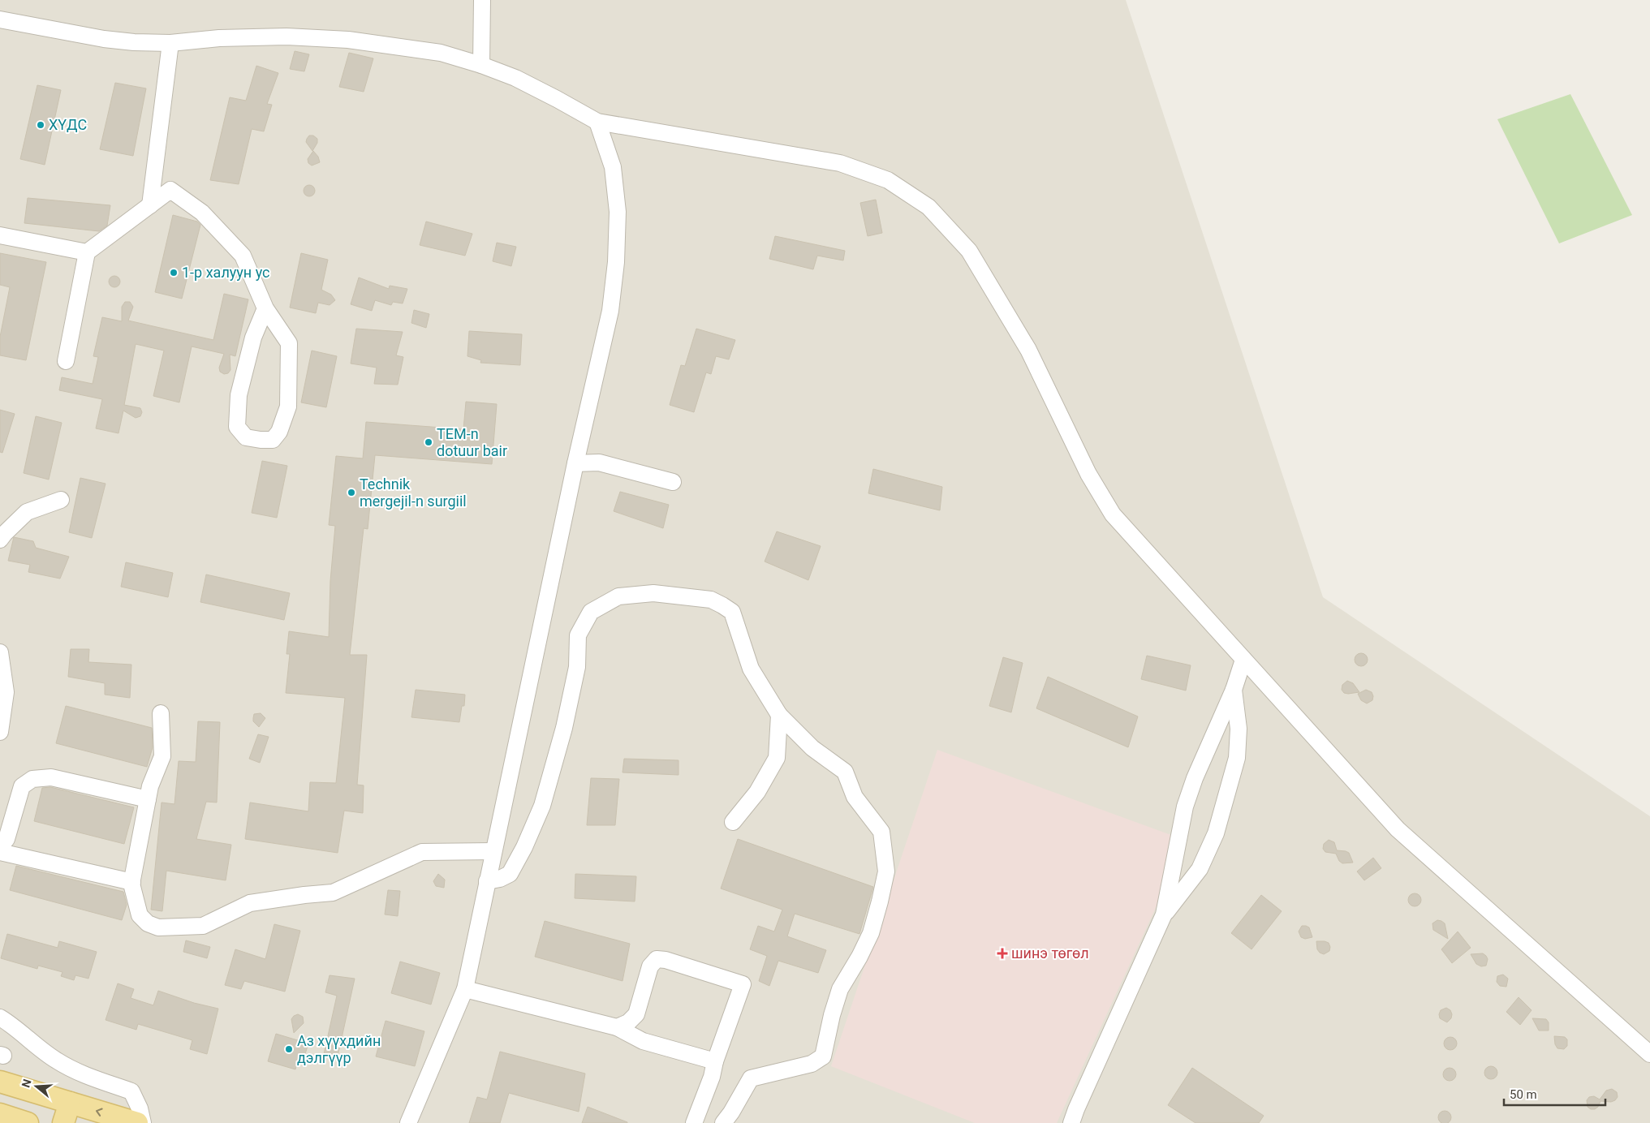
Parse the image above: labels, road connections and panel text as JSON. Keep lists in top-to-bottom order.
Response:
{
  "places": {
    "other": [
      "ХҮДС",
      "1-р халуун ус",
      "TEM-n dotuur bair",
      "Technik mergejil-n surgiil",
      "Аз хүүхдийн дэлгүүр"
    ],
    "health": ["шинэ төгөл"]
  },
  "scale_bar": "50 m",
  "north": "left"
}
